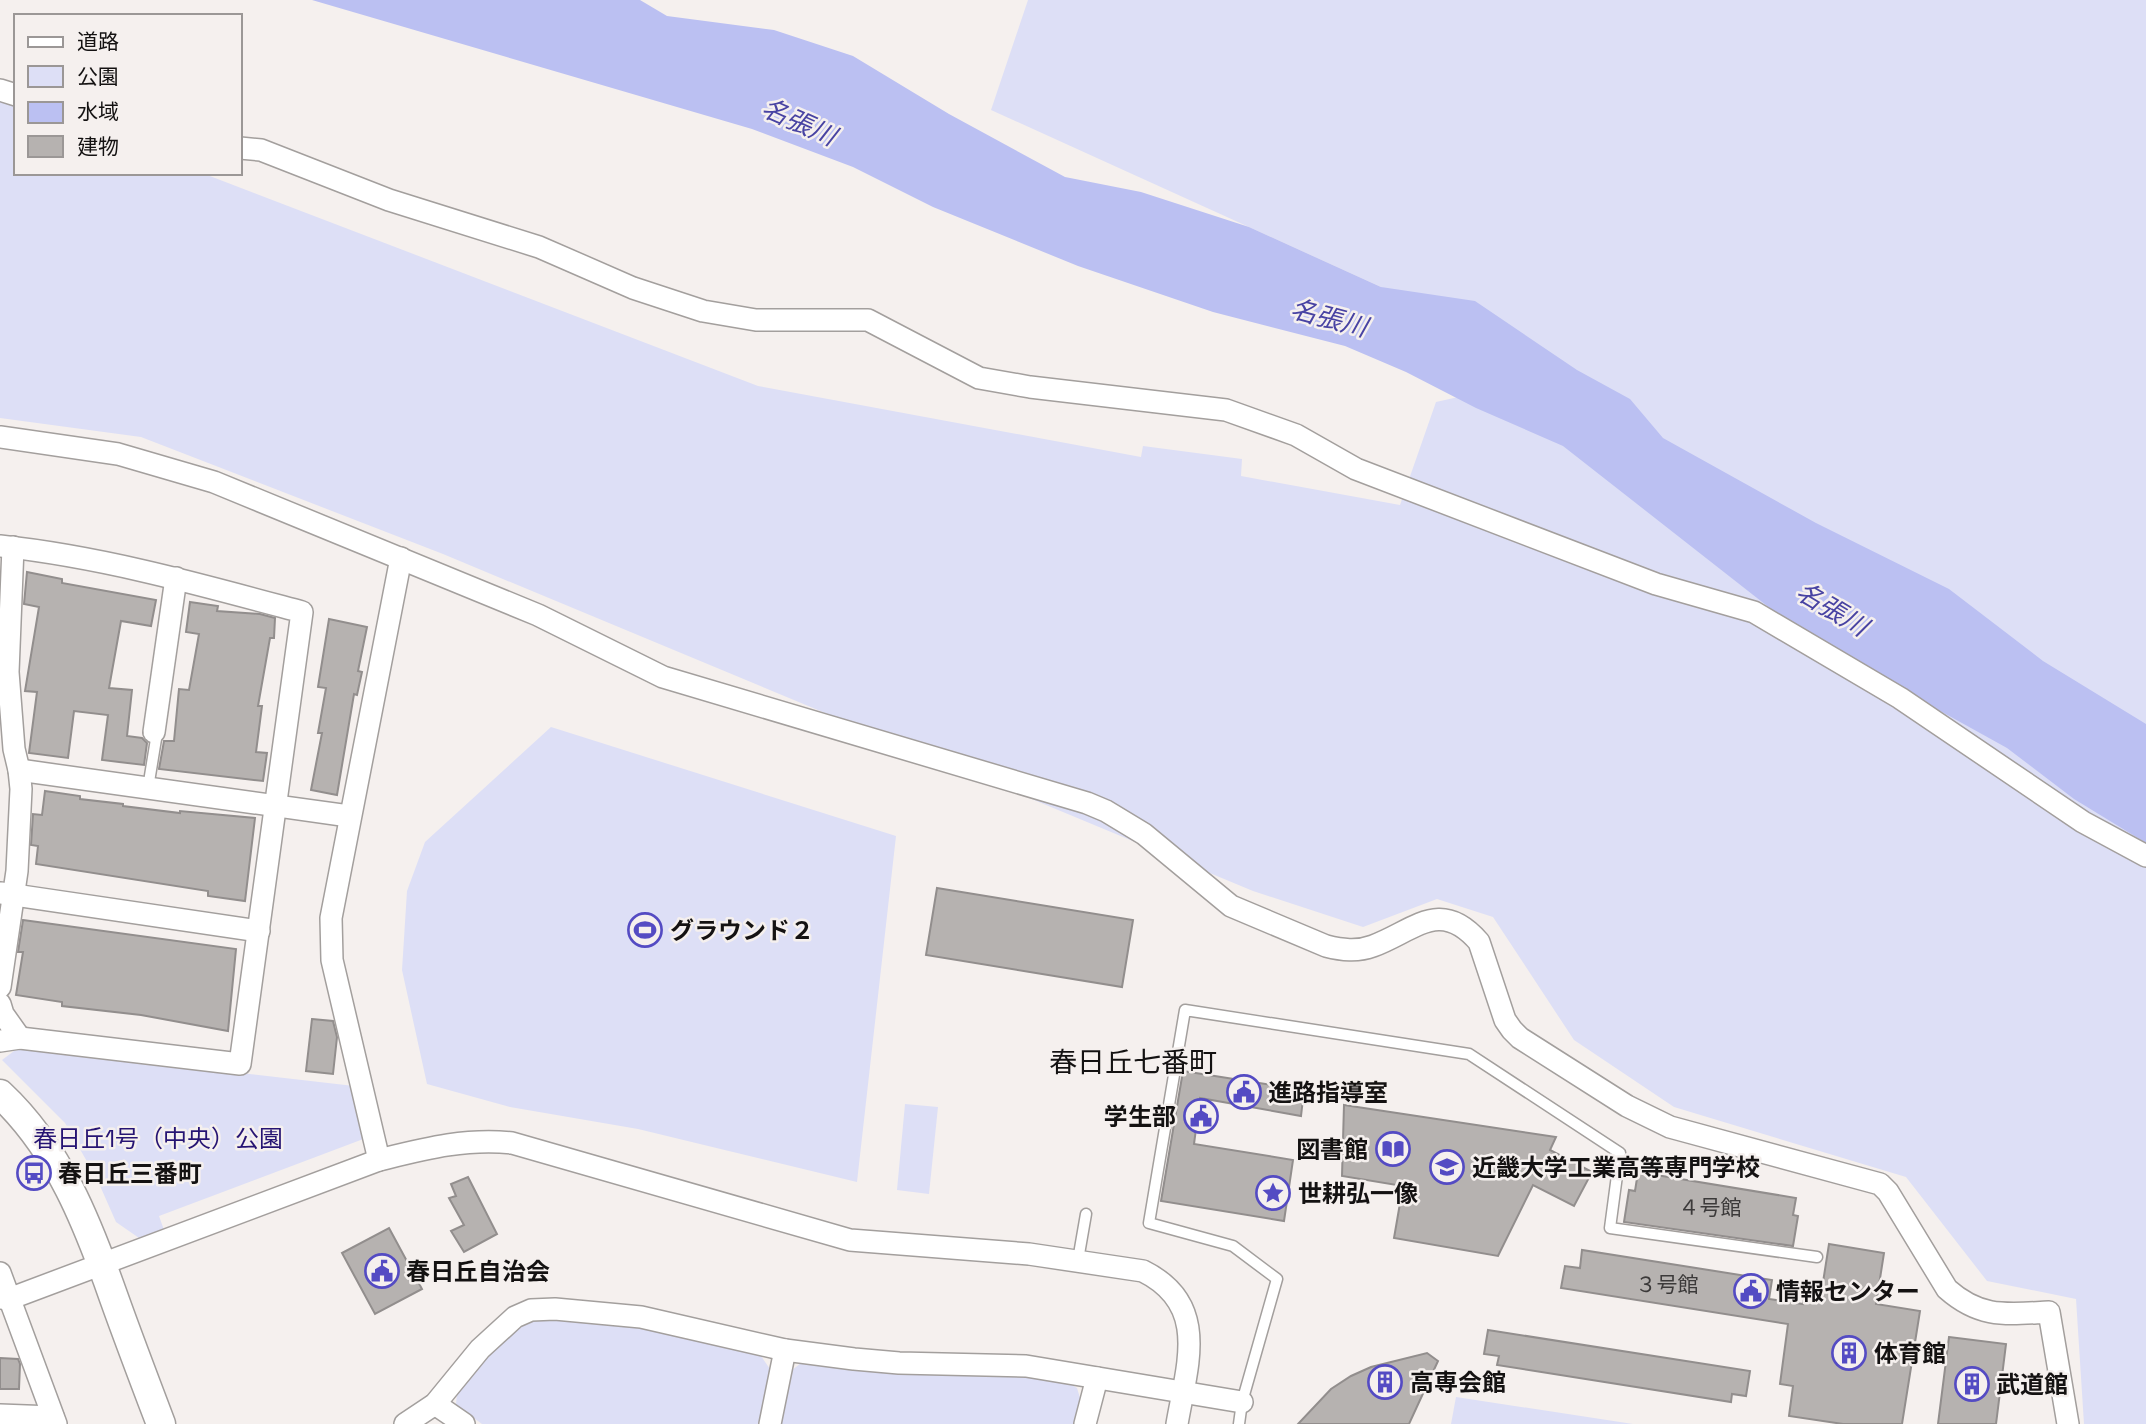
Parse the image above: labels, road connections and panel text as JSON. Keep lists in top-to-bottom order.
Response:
{
  "districts": ["春日丘七番町"],
  "water": ["名張川"],
  "parks": ["春日丘1号（中央）公園"],
  "places": {
    "sports": ["グラウンド２"],
    "public building": [
      "進路指導室",
      "学生部",
      "春日丘自治会",
      "情報センター"
    ],
    "library": ["図書館"],
    "school or university": ["近畿大学工業高等専門学校"],
    "bus stop": ["春日丘三番町"],
    "place": ["世耕弘一像"],
    "building": ["体育館", "高専会館", "武道館"]
  },
  "house_numbers": ["４号館", "３号館"],
  "legend": [
    "道路",
    "公園",
    "水域",
    "建物"
  ]
}
